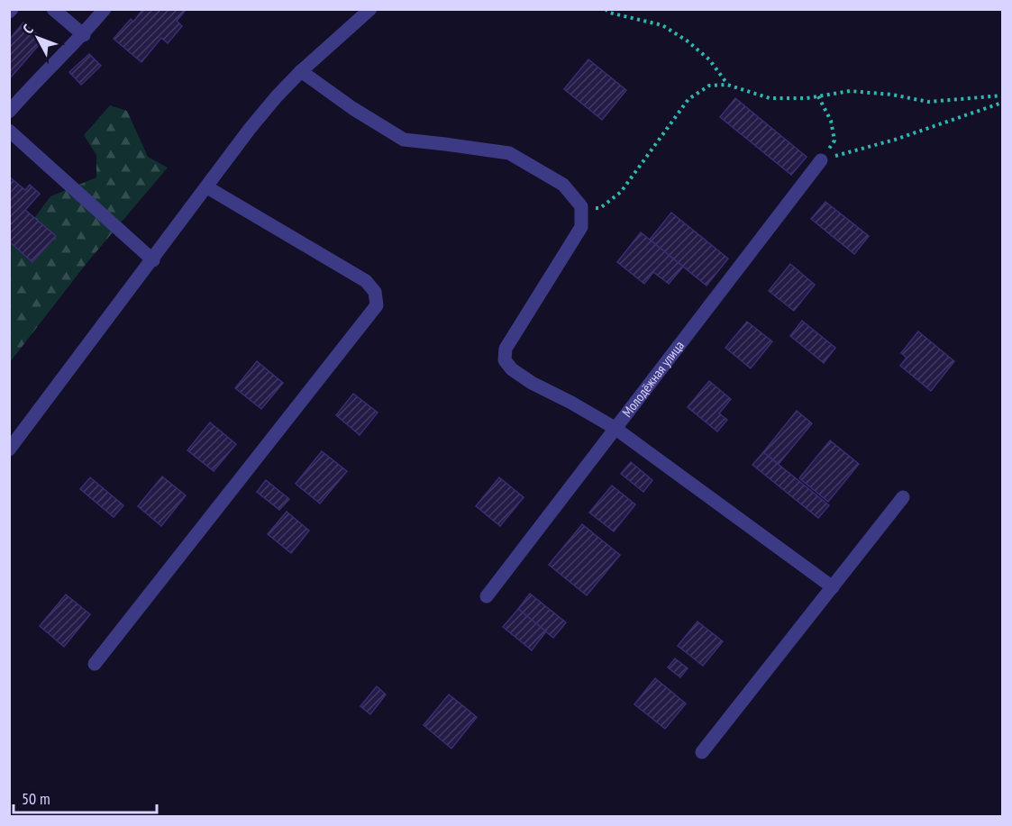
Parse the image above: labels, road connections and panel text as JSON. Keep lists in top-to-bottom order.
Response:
{
  "streets": {
    "street": ["Молодёжная улица"]
  },
  "scale_bar": "50 m",
  "north": "top left"
}
